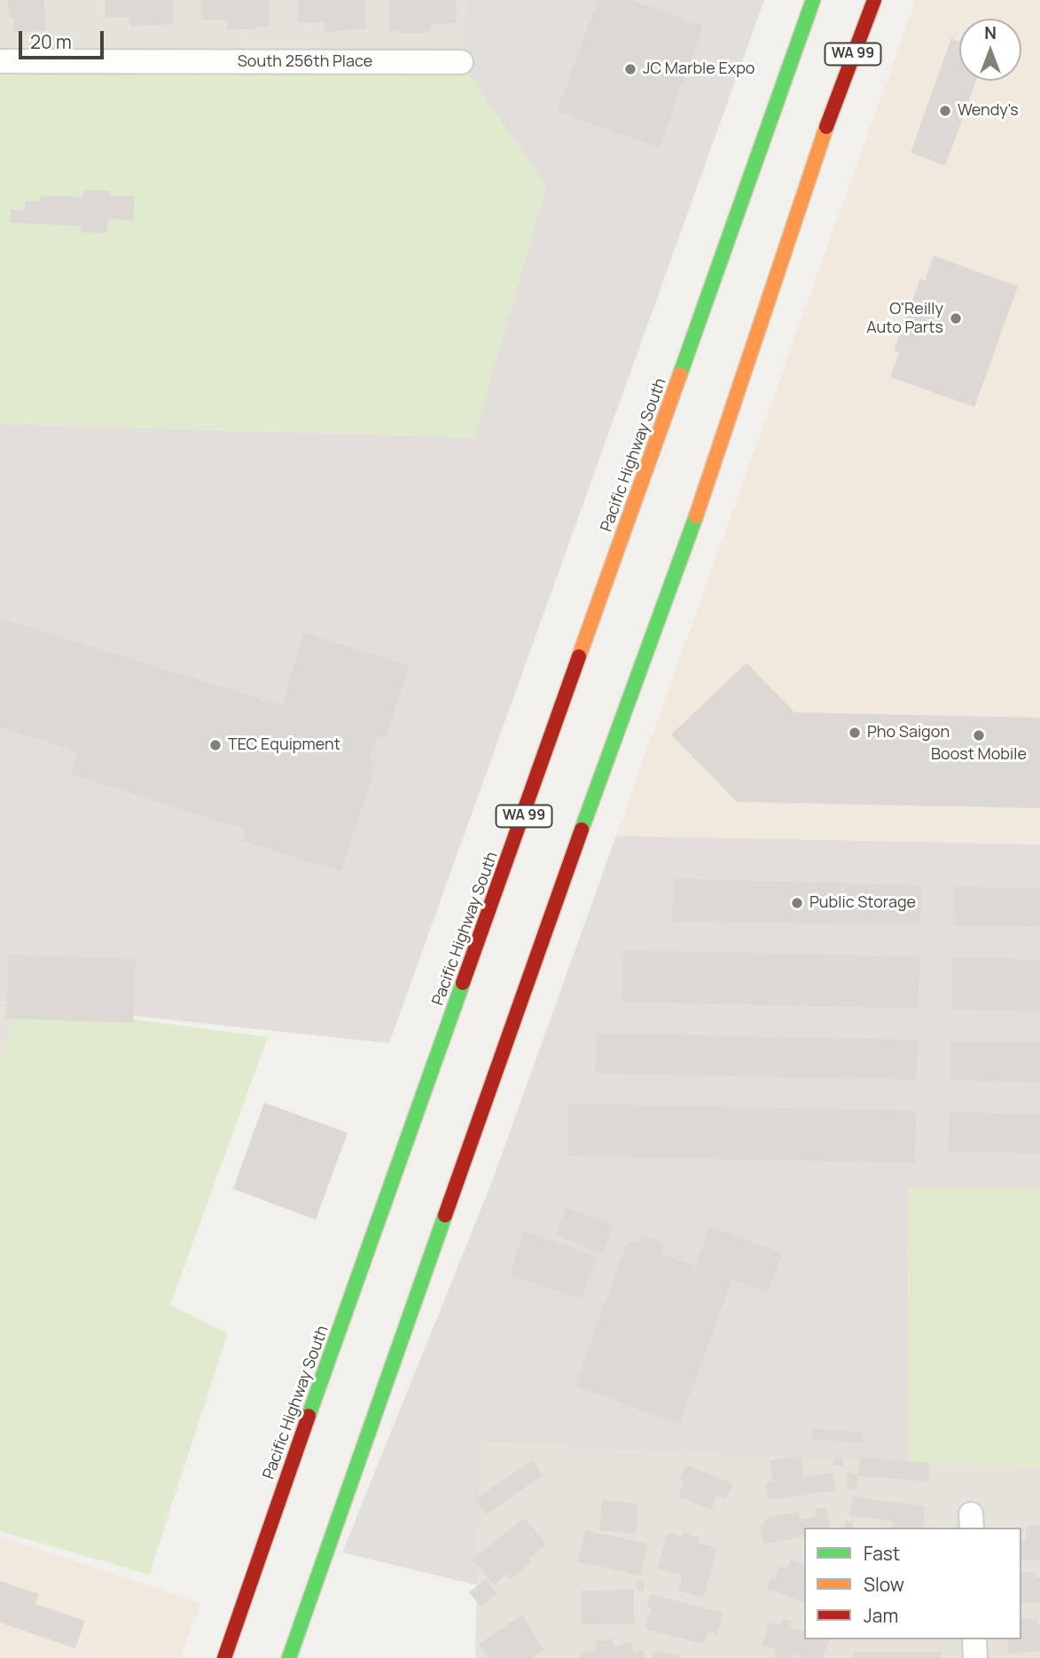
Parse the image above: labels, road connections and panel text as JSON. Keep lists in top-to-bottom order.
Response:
{
  "streets": {
    "main road": ["WA 99", "Pacific Highway South"],
    "street": ["South 256th Place"]
  },
  "places": [
    "JC Marble Expo",
    "Wendy's",
    "O'Reilly Auto Parts",
    "Pho Saigon",
    "Boost Mobile",
    "TEC Equipment",
    "Public Storage"
  ],
  "legend": ["Fast", "Slow", "Jam"],
  "scale_bar": "20 m",
  "north": "top"
}
